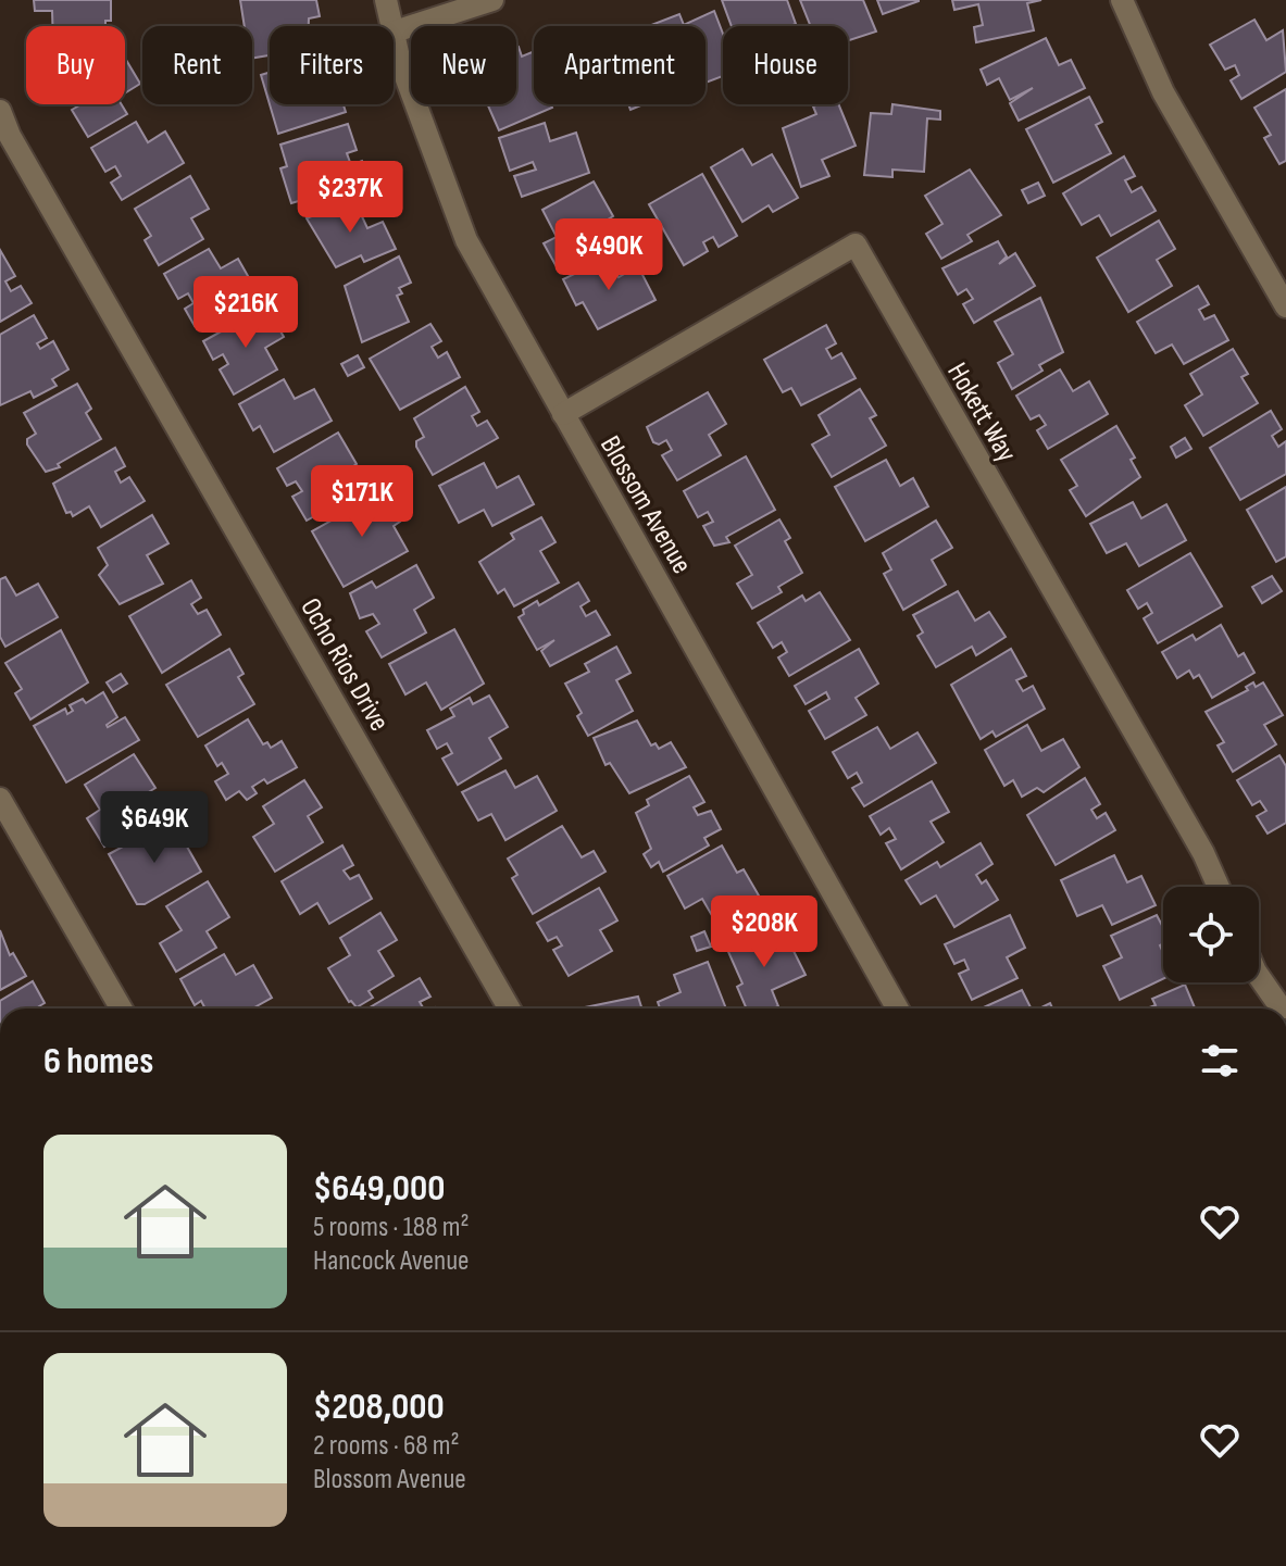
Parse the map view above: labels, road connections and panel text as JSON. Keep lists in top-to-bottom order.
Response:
{
  "streets": {
    "street": ["Hokett Way", "Blossom Avenue", "Ocho Rios Drive"]
  },
  "crossings": [
    ["Hokett Way", "Blossom Avenue"]
  ],
  "page": {
    "chip": [
      "Buy",
      "Rent",
      "Filters",
      "New",
      "Apartment",
      "House"
    ],
    "price": [
      "$237K",
      "$490K",
      "$216K",
      "$171K",
      "$649K",
      "$208K"
    ],
    "heading": "6 homes",
    "list": [
      {
        "name": "$649,000",
        "note": "5 rooms · 188 m² · Hancock Avenue"
      },
      {
        "name": "$208,000",
        "note": "2 rooms · 68 m² · Blossom Avenue"
      }
    ]
  }
}
